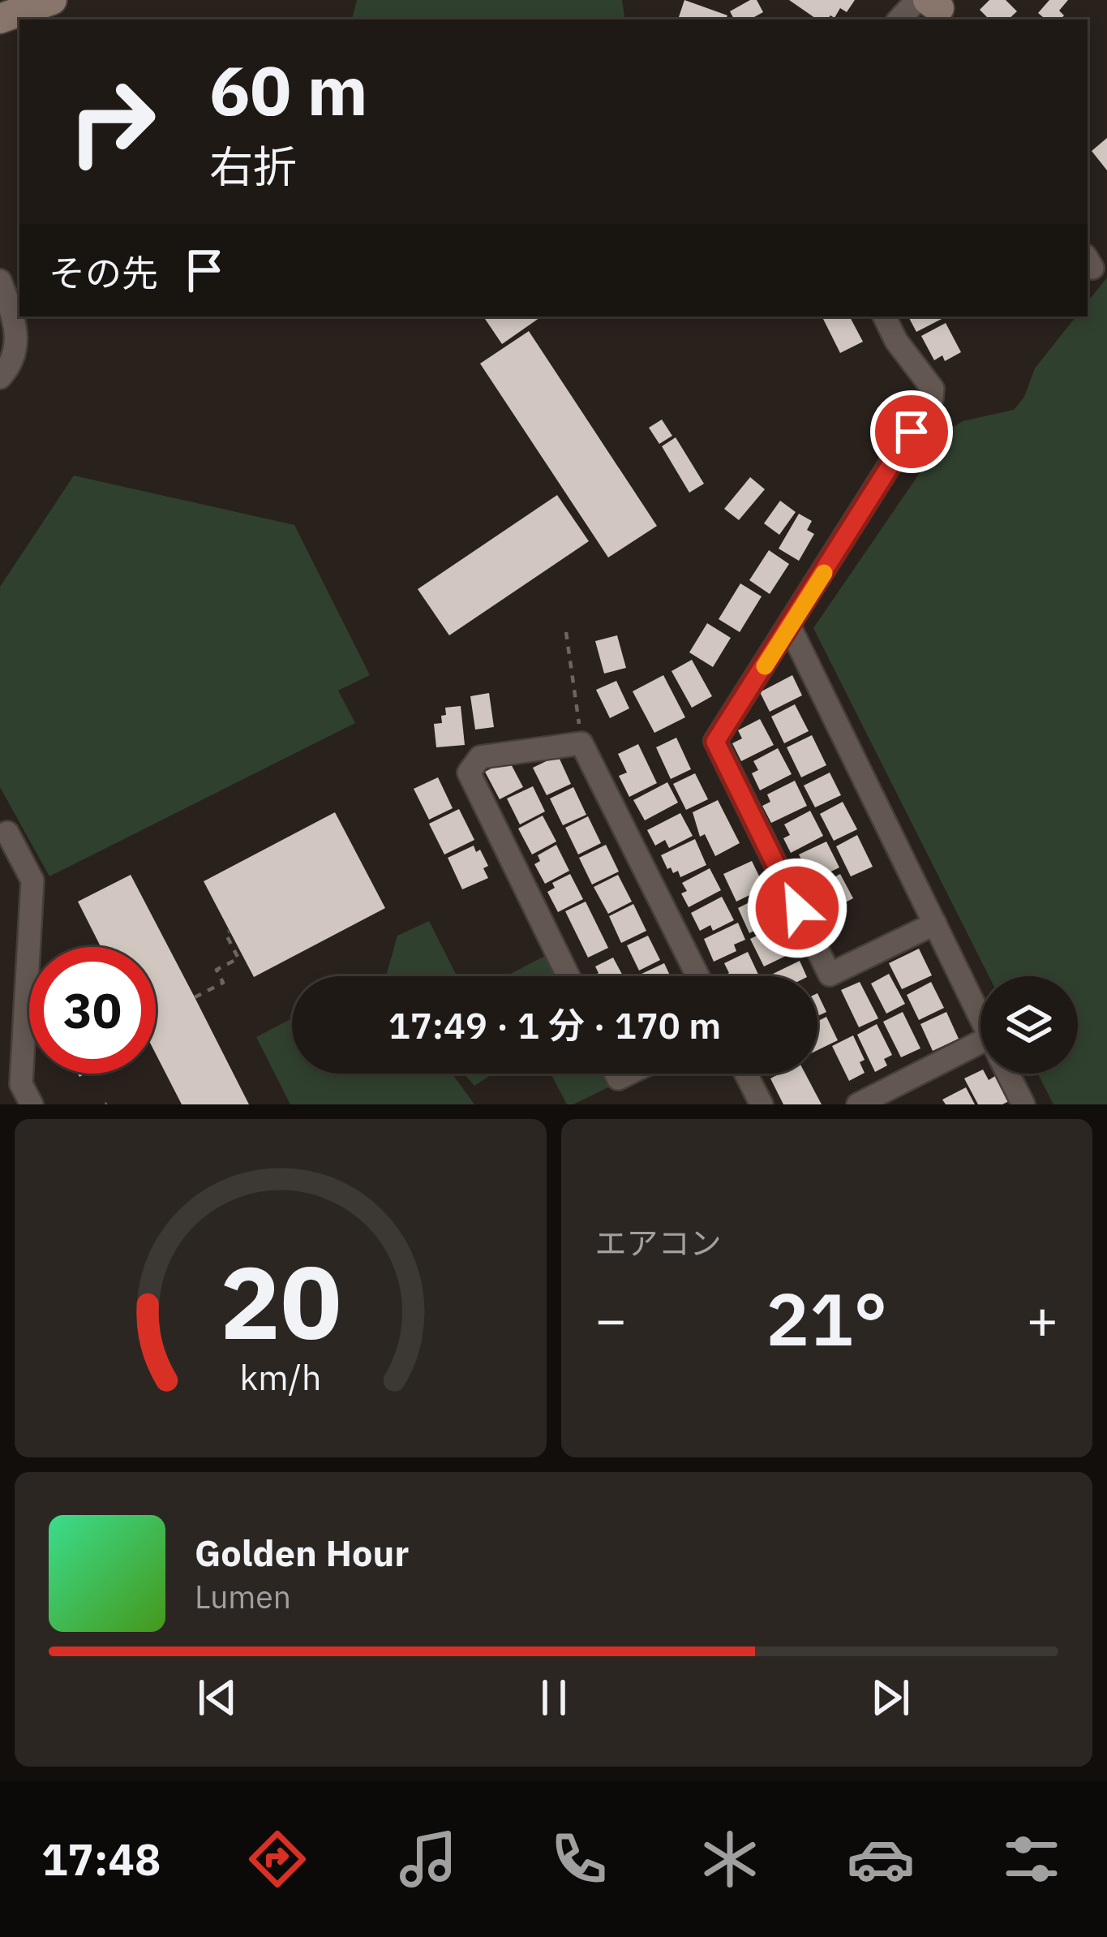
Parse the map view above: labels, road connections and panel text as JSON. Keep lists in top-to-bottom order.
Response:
{
  "page": {
    "turn": ["60 m", "右折"],
    "then": "その先",
    "limit": "30",
    "trip": "17:49 · 1 分 · 170 m",
    "tile": "エアコン",
    "heat": ["−", "21°", "+"],
    "song": ["Golden Hour", "Lumen"],
    "tabs": "17:48",
    "gauge": ["20", "km/h"]
  }
}
